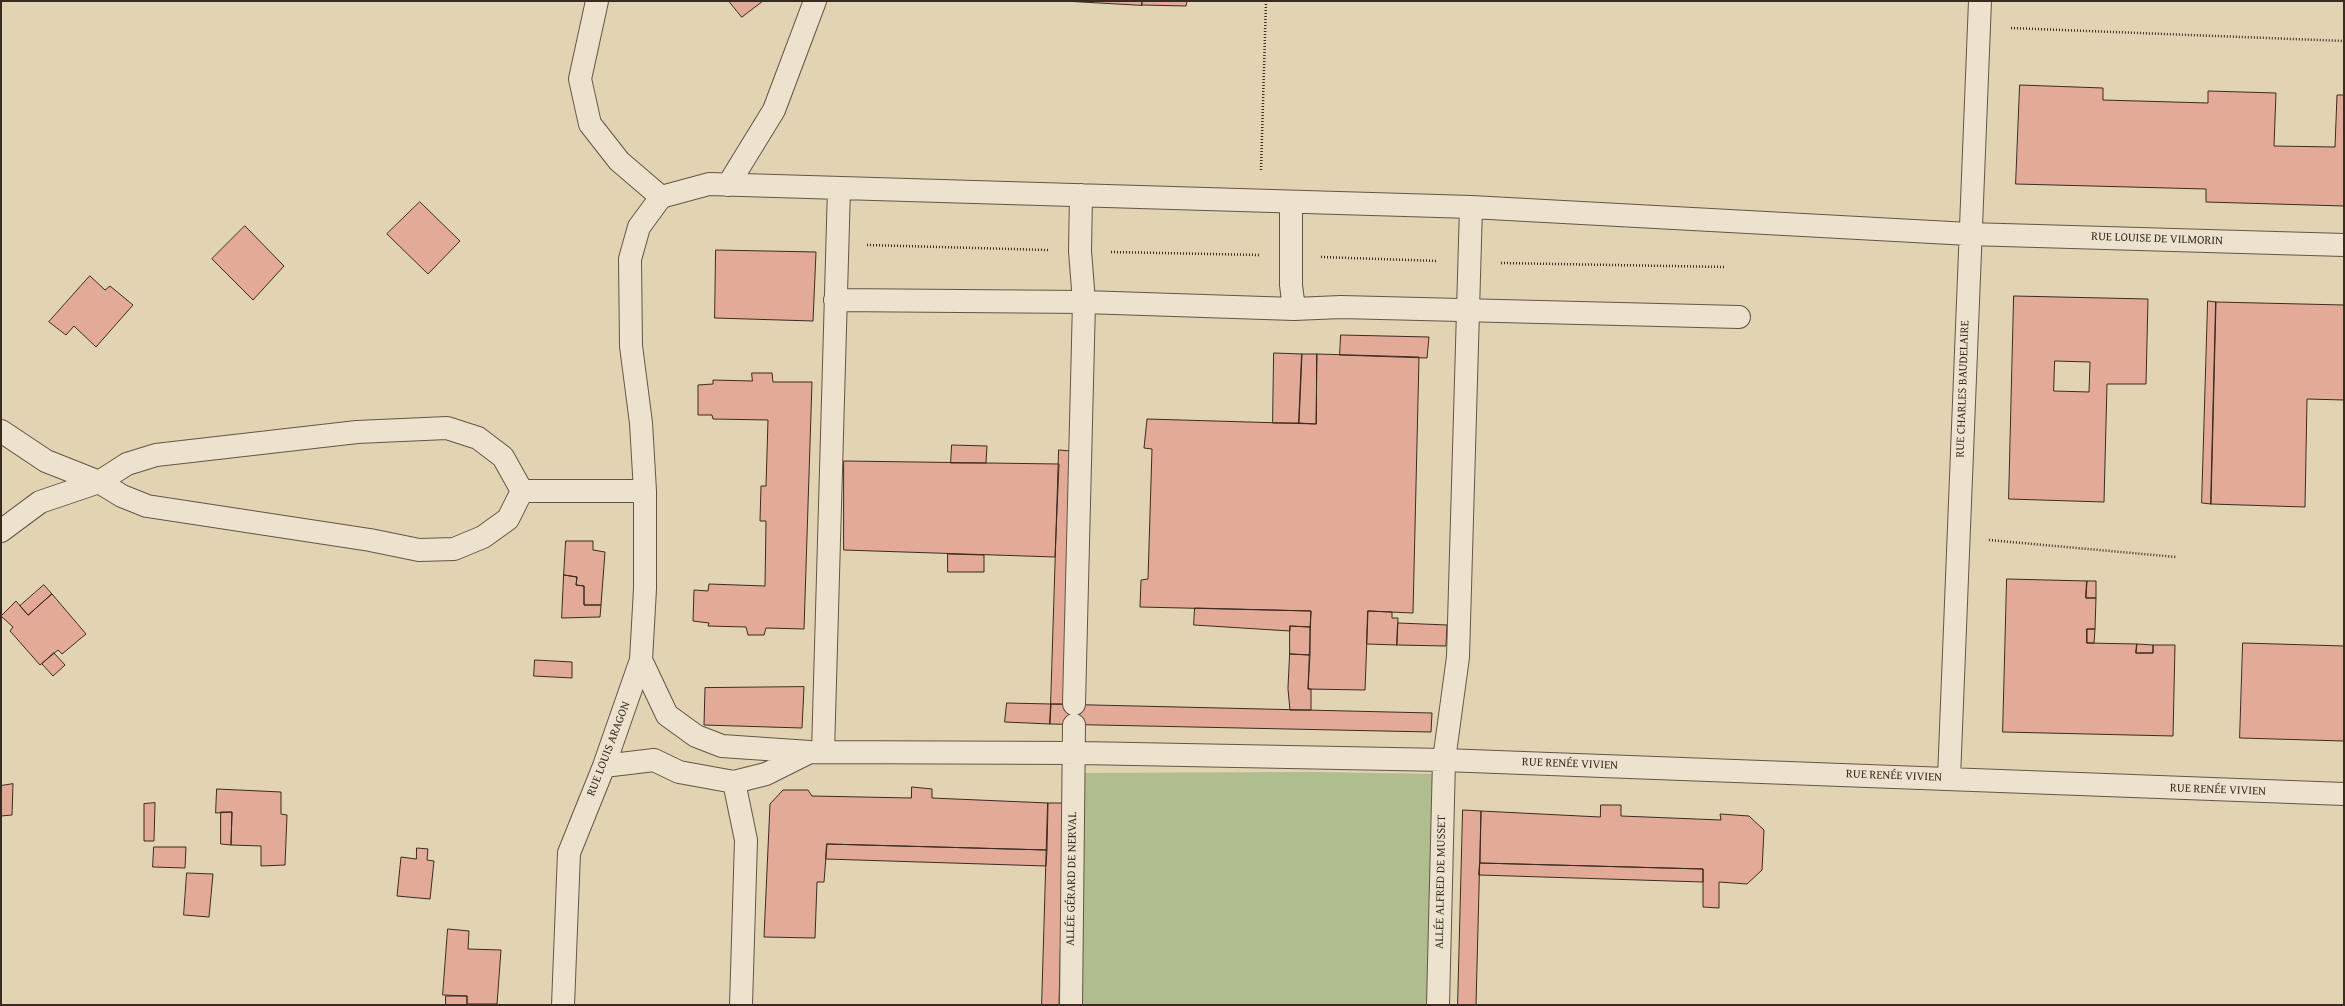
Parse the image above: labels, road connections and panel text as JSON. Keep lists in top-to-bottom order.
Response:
{
  "streets": {
    "street": [
      "RUE LOUISE DE VILMORIN",
      "RUE CHARLES BAUDELAIRE",
      "RUE LOUIS ARAGON",
      "RUE RENÉE VIVIEN",
      "ALLÉE GÉRARD DE NERVAL",
      "ALLÉE ALFRED DE MUSSET"
    ]
  },
  "crossings": [
    ["RUE LOUISE DE VILMORIN", "RUE CHARLES BAUDELAIRE"],
    ["RUE LOUISE DE VILMORIN", "RUE LOUIS ARAGON"],
    ["RUE LOUISE DE VILMORIN", "ALLÉE GÉRARD DE NERVAL"],
    ["RUE LOUISE DE VILMORIN", "ALLÉE ALFRED DE MUSSET"],
    ["RUE CHARLES BAUDELAIRE", "RUE RENÉE VIVIEN"],
    ["RUE LOUIS ARAGON", "RUE RENÉE VIVIEN"],
    ["RUE RENÉE VIVIEN", "ALLÉE GÉRARD DE NERVAL"],
    ["RUE RENÉE VIVIEN", "ALLÉE ALFRED DE MUSSET"]
  ]
}
